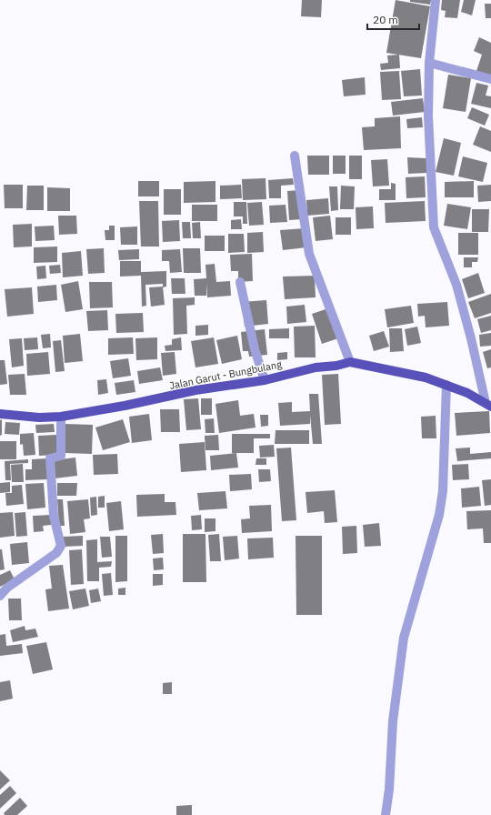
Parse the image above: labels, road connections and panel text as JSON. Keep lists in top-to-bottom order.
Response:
{
  "streets": {
    "main road": ["Jalan Garut - Bungbulang"]
  },
  "scale_bar": "20 m"
}
